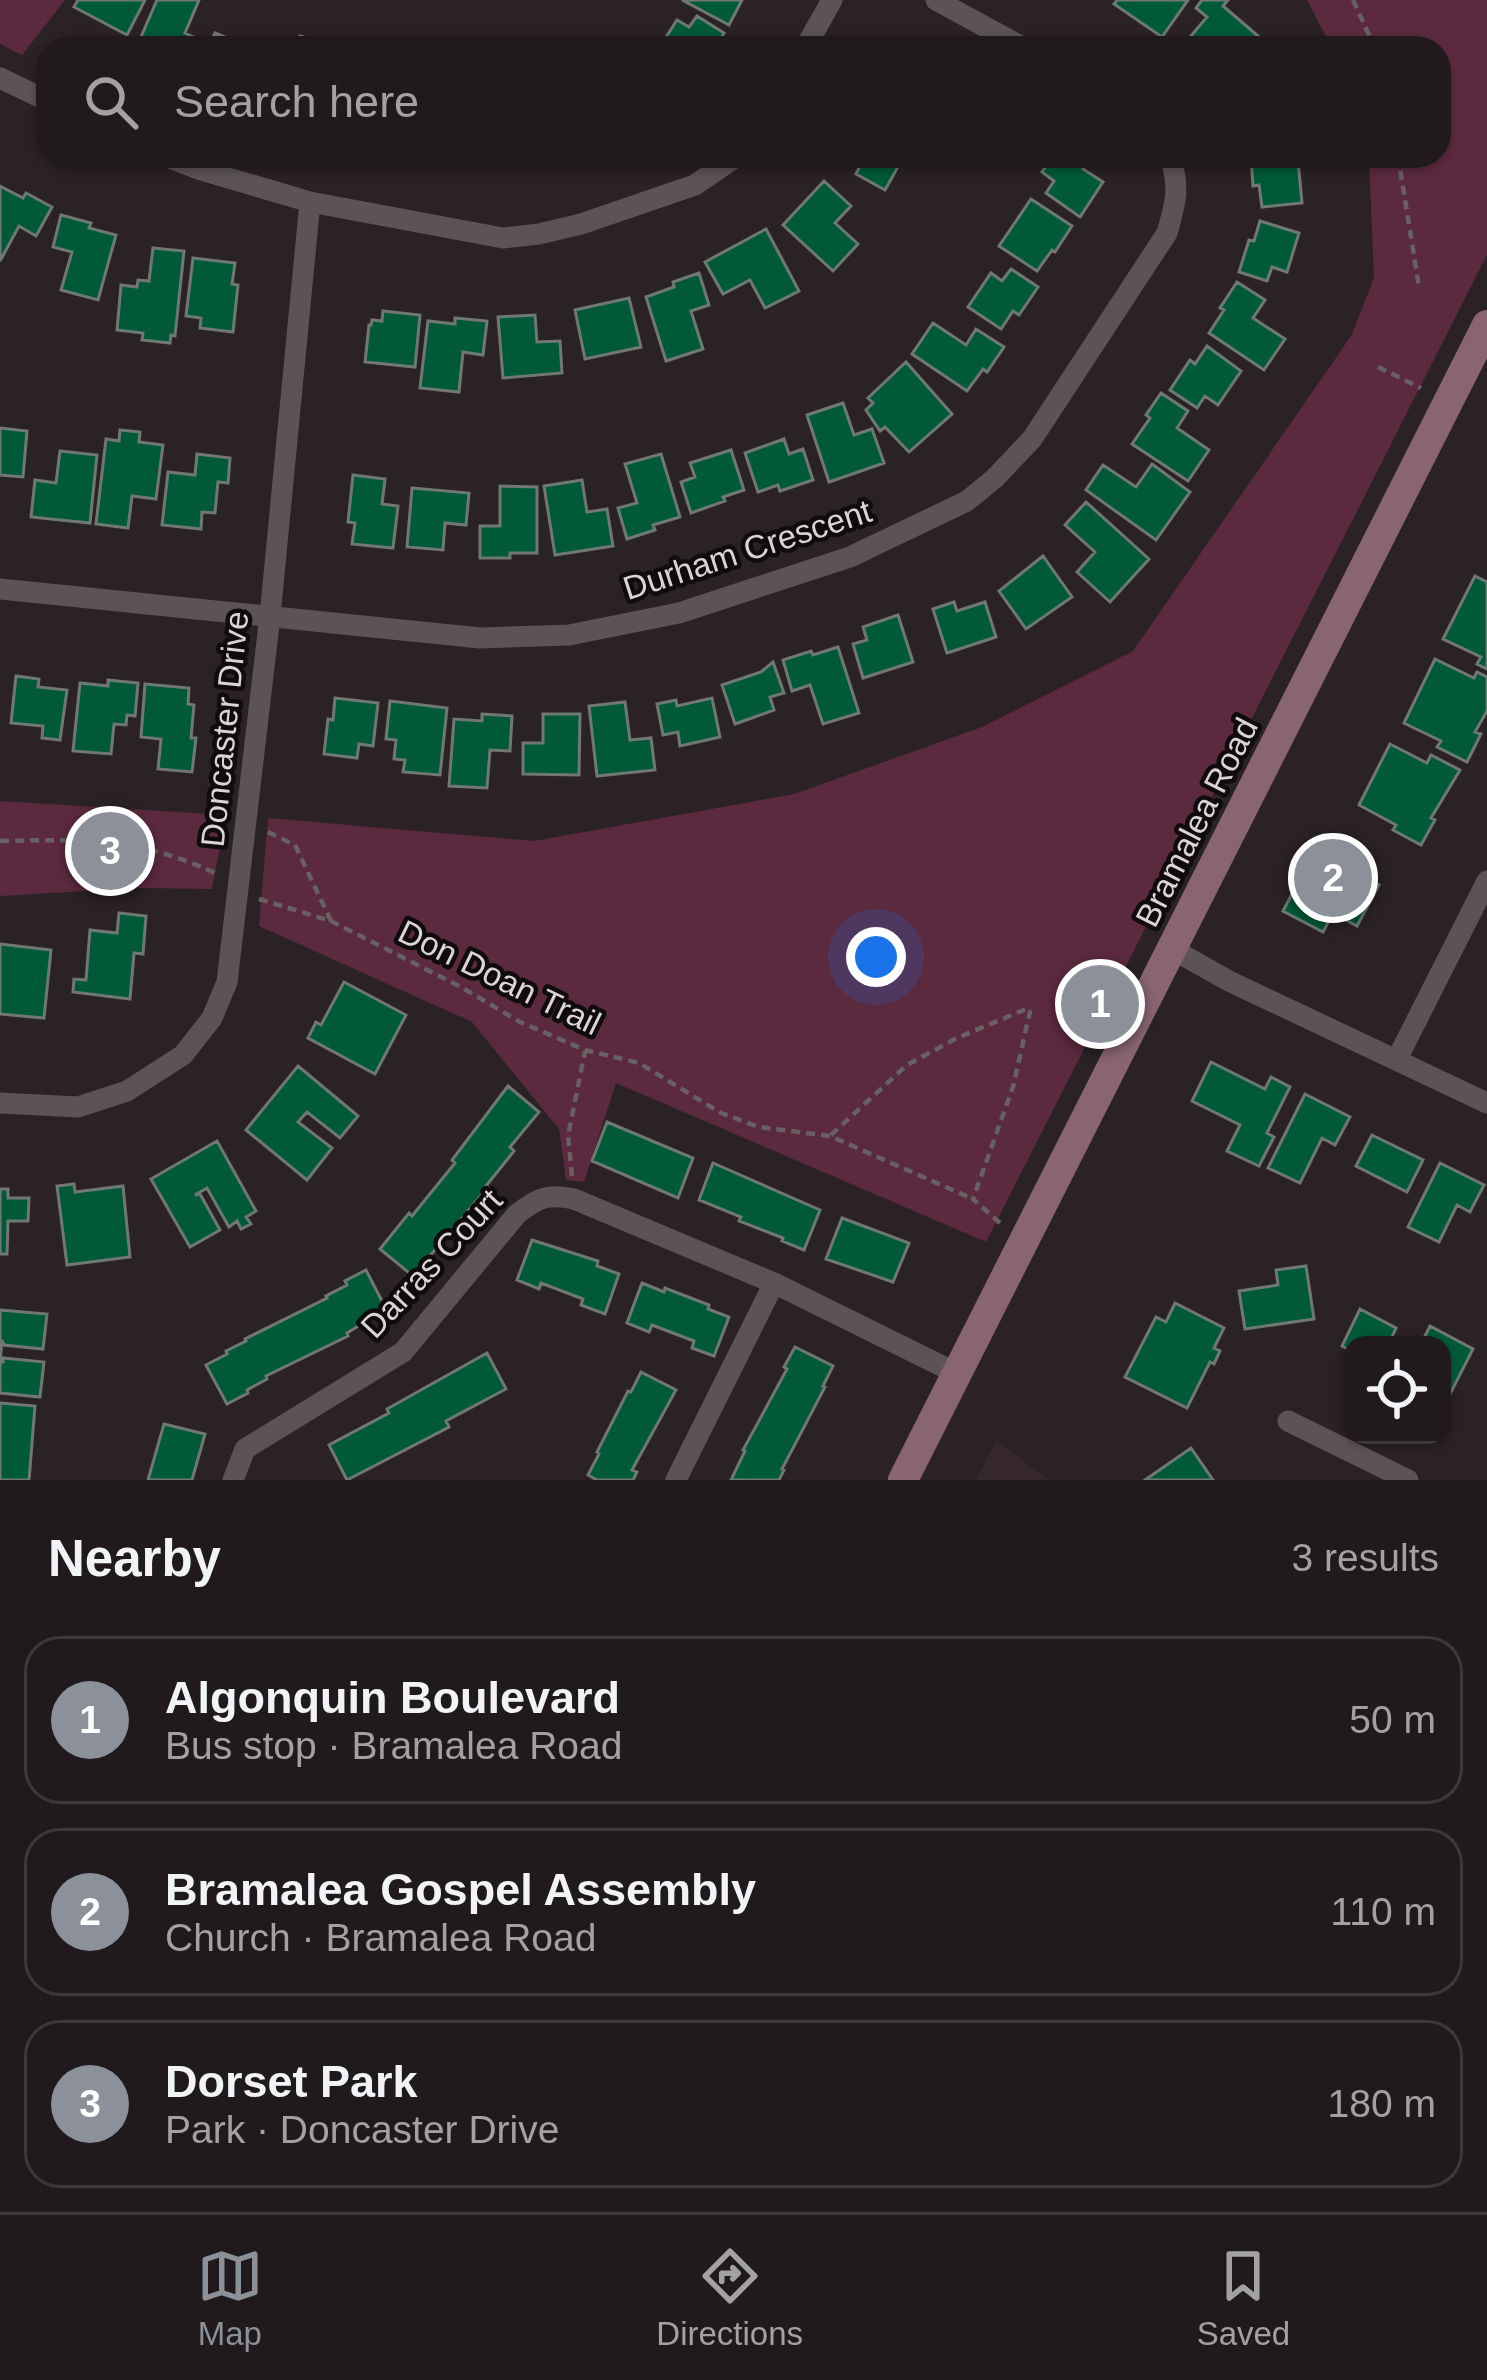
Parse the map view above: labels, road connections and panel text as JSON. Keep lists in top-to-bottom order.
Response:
{
  "streets": {
    "main road": ["Bramalea Road"],
    "street": ["Durham Crescent", "Doncaster Drive", "Darras Court"],
    "path": ["Don Doan Trail"]
  },
  "crossings": [
    ["Durham Crescent", "Doncaster Drive"],
    ["Bramalea Road", "Don Doan Trail"]
  ],
  "page": {
    "search": "Search here",
    "pins": ["3", "2", "1"],
    "heading": ["Nearby", "3 results"],
    "list": [
      {
        "mark": "1",
        "name": "Algonquin Boulevard",
        "note": "Bus stop · Bramalea Road",
        "value": "50 m"
      },
      {
        "mark": "2",
        "name": "Bramalea Gospel Assembly",
        "note": "Church · Bramalea Road",
        "value": "110 m"
      },
      {
        "mark": "3",
        "name": "Dorset Park",
        "note": "Park · Doncaster Drive",
        "value": "180 m"
      }
    ],
    "nav": ["Map", "Directions", "Saved"]
  }
}
